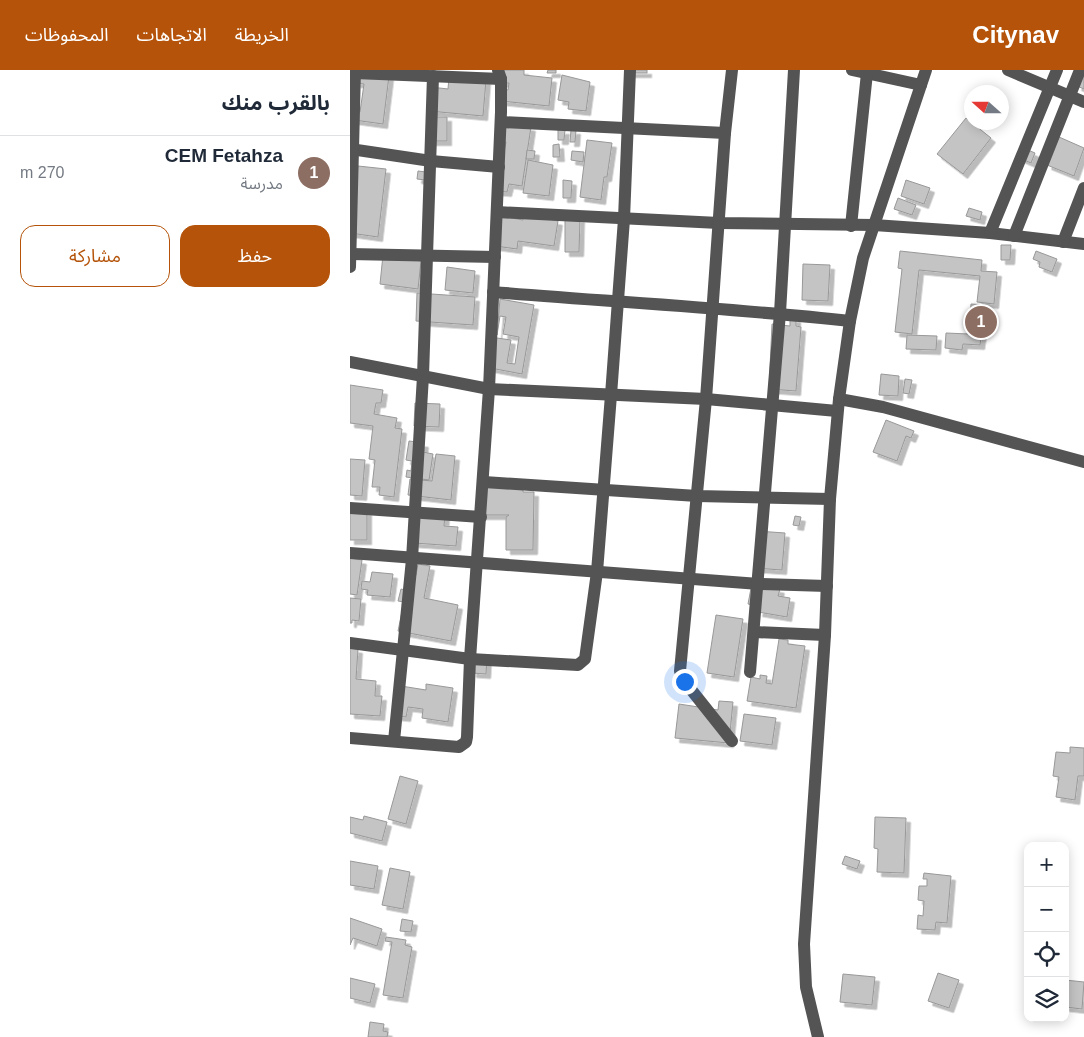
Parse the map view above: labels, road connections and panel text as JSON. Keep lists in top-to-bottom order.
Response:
{
  "north": "left",
  "page": {
    "header": "Citynav",
    "nav": ["الخريطة", "الاتجاهات", "المحفوظات"],
    "heading": "بالقرب منك",
    "list": [
      {
        "mark": "1",
        "name": "CEM Fetahza",
        "note": "مدرسة",
        "value": "270 m"
      }
    ],
    "buttons": ["حفظ", "مشاركة"],
    "pins": "1",
    "map_buttons": ["+", "−"]
  }
}
